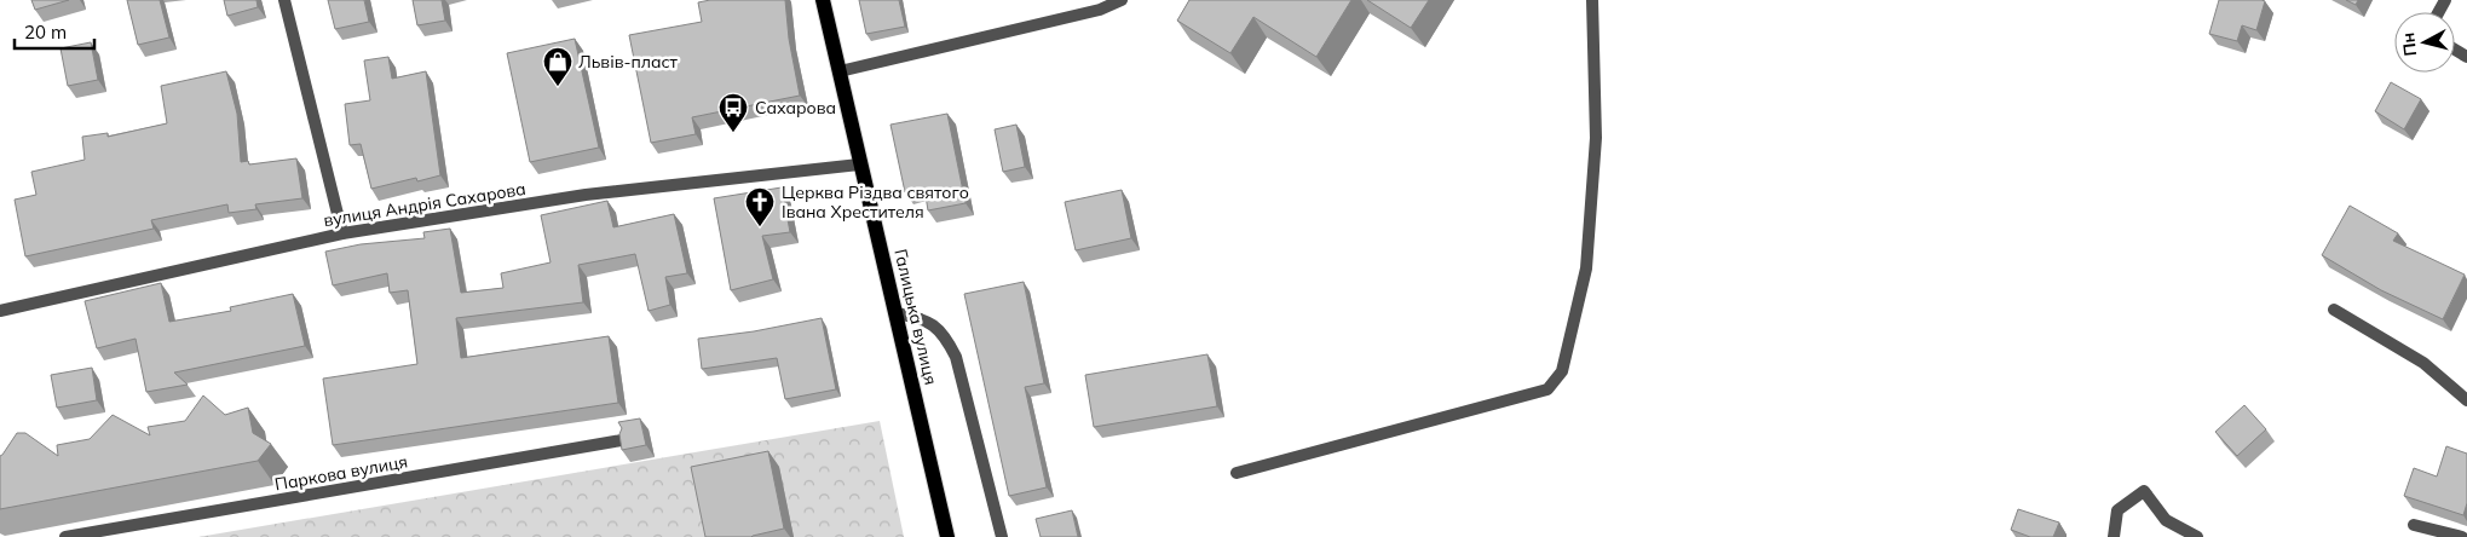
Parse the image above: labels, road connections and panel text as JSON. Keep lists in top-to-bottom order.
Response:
{
  "streets": {
    "main road": ["Галицька вулиця"],
    "street": ["вулиця Андрія Сахарова", "Паркова вулиця"]
  },
  "crossings": [
    ["вулиця Андрія Сахарова", "Галицька вулиця"]
  ],
  "places": {
    "shop": ["Львів-пласт"],
    "bus stop": ["Сахарова"],
    "church": ["Церква Різдва святого Івана Хрестителя"]
  },
  "scale_bar": "20 m",
  "north": "left"
}
